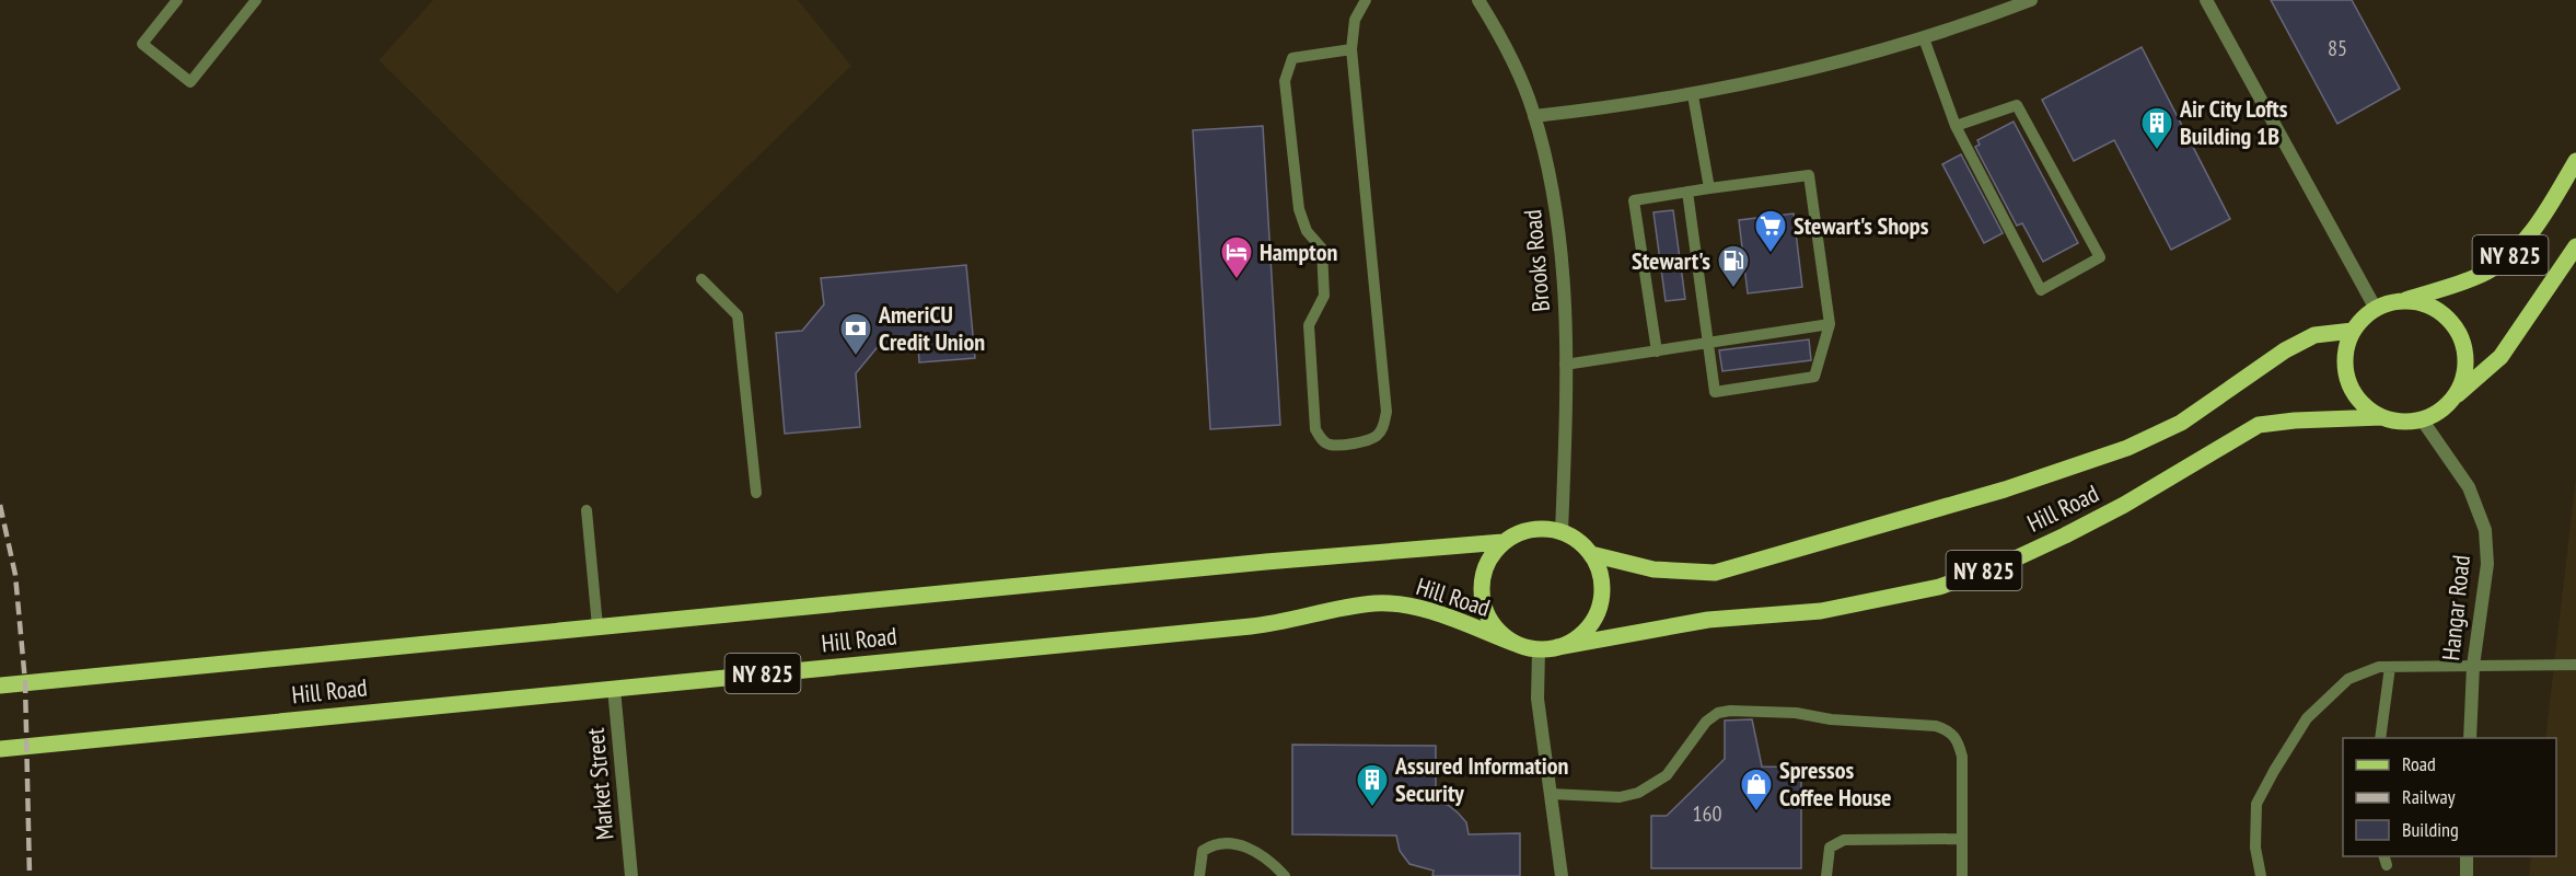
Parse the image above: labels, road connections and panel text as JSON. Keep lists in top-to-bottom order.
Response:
{
  "streets": {
    "main road": ["NY 825", "Hill Road"],
    "street": ["Brooks Road", "Hangar Road", "Market Street"]
  },
  "crossings": [
    ["NY 825", "Brooks Road"],
    ["NY 825", "Hill Road"],
    ["NY 825", "Hangar Road"],
    ["Brooks Road", "Hill Road"],
    ["Hill Road", "Hangar Road"],
    ["Hill Road", "Market Street"]
  ],
  "places": {
    "building": ["Air City Lofts Building 1B", "Assured Information Security"],
    "supermarket": ["Stewart's Shops"],
    "hotel": ["Hampton"],
    "fuel station": ["Stewart's"],
    "bank": ["AmeriCU Credit Union"],
    "shop": ["Spressos Coffee House"]
  },
  "house_numbers": ["85", "160"],
  "legend": ["Road", "Railway", "Building"]
}
